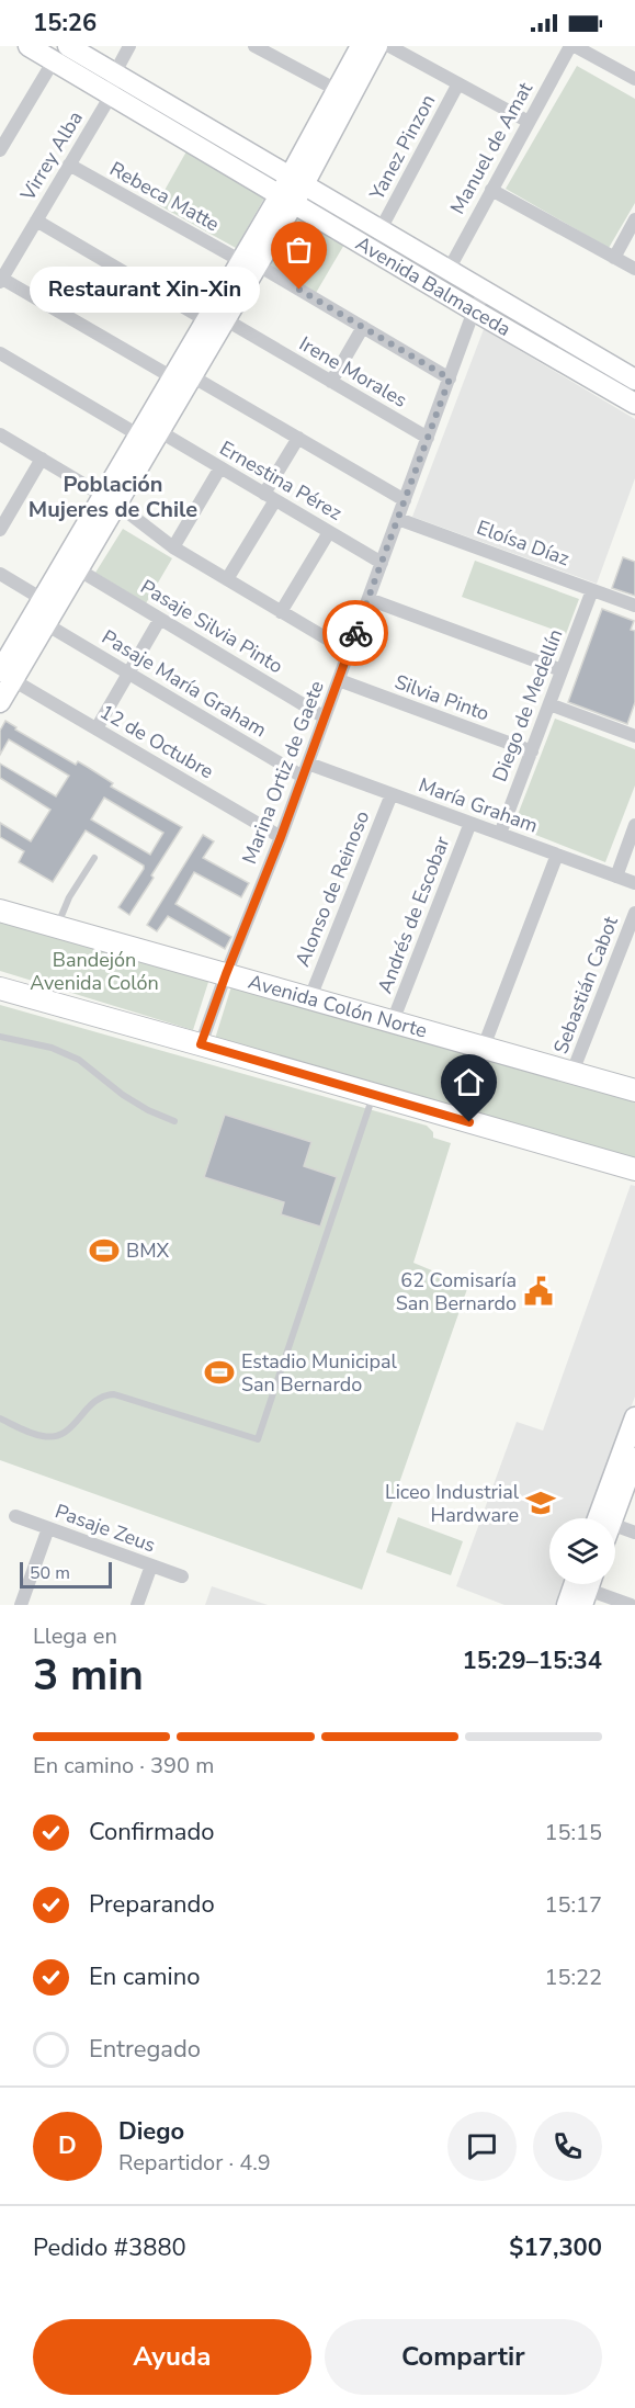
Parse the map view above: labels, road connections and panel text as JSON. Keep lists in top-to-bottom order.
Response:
{
  "streets": {
    "main road": ["Avenida Colón Norte"],
    "street": [
      "Yanez Pinzon",
      "Manuel de Amat",
      "Virrey Alba",
      "Rebeca Matte",
      "Avenida Balmaceda",
      "Irene Morales",
      "Ernestina Pérez",
      "Eloísa Díaz",
      "Pasaje Silvia Pinto",
      "Pasaje María Graham",
      "Silvia Pinto",
      "Diego de Medellín",
      "12 de Octubre",
      "Marina Ortiz de Gaete",
      "María Graham",
      "Alonso de Reinoso",
      "Andrés de Escobar",
      "Sebastián Cabot",
      "Pasaje Zeus"
    ]
  },
  "crossings": [
    ["Yanez Pinzon", "Avenida Balmaceda"],
    ["Manuel de Amat", "Avenida Balmaceda"],
    ["Virrey Alba", "Rebeca Matte"],
    ["Virrey Alba", "Avenida Balmaceda"],
    ["Virrey Alba", "Irene Morales"],
    ["Rebeca Matte", "Marina Ortiz de Gaete"],
    ["Avenida Balmaceda", "Marina Ortiz de Gaete"],
    ["Irene Morales", "Marina Ortiz de Gaete"],
    ["Ernestina Pérez", "Marina Ortiz de Gaete"],
    ["Eloísa Díaz", "Diego de Medellín"],
    ["Eloísa Díaz", "Marina Ortiz de Gaete"],
    ["Pasaje Silvia Pinto", "Marina Ortiz de Gaete"],
    ["Pasaje María Graham", "Marina Ortiz de Gaete"],
    ["Silvia Pinto", "Diego de Medellín"],
    ["Silvia Pinto", "Marina Ortiz de Gaete"],
    ["Diego de Medellín", "María Graham"],
    ["12 de Octubre", "Marina Ortiz de Gaete"],
    ["Marina Ortiz de Gaete", "María Graham"],
    ["Marina Ortiz de Gaete", "Avenida Colón Norte"],
    ["María Graham", "Alonso de Reinoso"],
    ["María Graham", "Andrés de Escobar"],
    ["Alonso de Reinoso", "Avenida Colón Norte"],
    ["Andrés de Escobar", "Avenida Colón Norte"],
    ["Sebastián Cabot", "Avenida Colón Norte"]
  ],
  "districts": ["Población Mujeres de Chile"],
  "parks": ["Bandejón Avenida Colón"],
  "places": {
    "other": ["Restaurant Xin-Xin"],
    "sports": ["BMX", "Estadio Municipal San Bernardo"],
    "public building": ["62 Comisaría San Bernardo"],
    "school or university": ["Liceo Industrial Hardware"]
  },
  "scale_bar": "50 m",
  "page": {
    "status": "15:26",
    "bubble": "Restaurant Xin-Xin",
    "scale": "50 m",
    "heading": ["3 min", "Llega en", "15:29–15:34"],
    "panel": [
      "Diego",
      "Repartidor · 4.9",
      "Pedido #3880",
      "$17,300"
    ],
    "bar": "En camino · 390 m",
    "list": [
      ["Confirmado", "15:15"],
      ["Preparando", "15:17"],
      ["En camino", "15:22"],
      "Entregado"
    ],
    "round": "D",
    "buttons": ["Ayuda", "Compartir"]
  }
}
